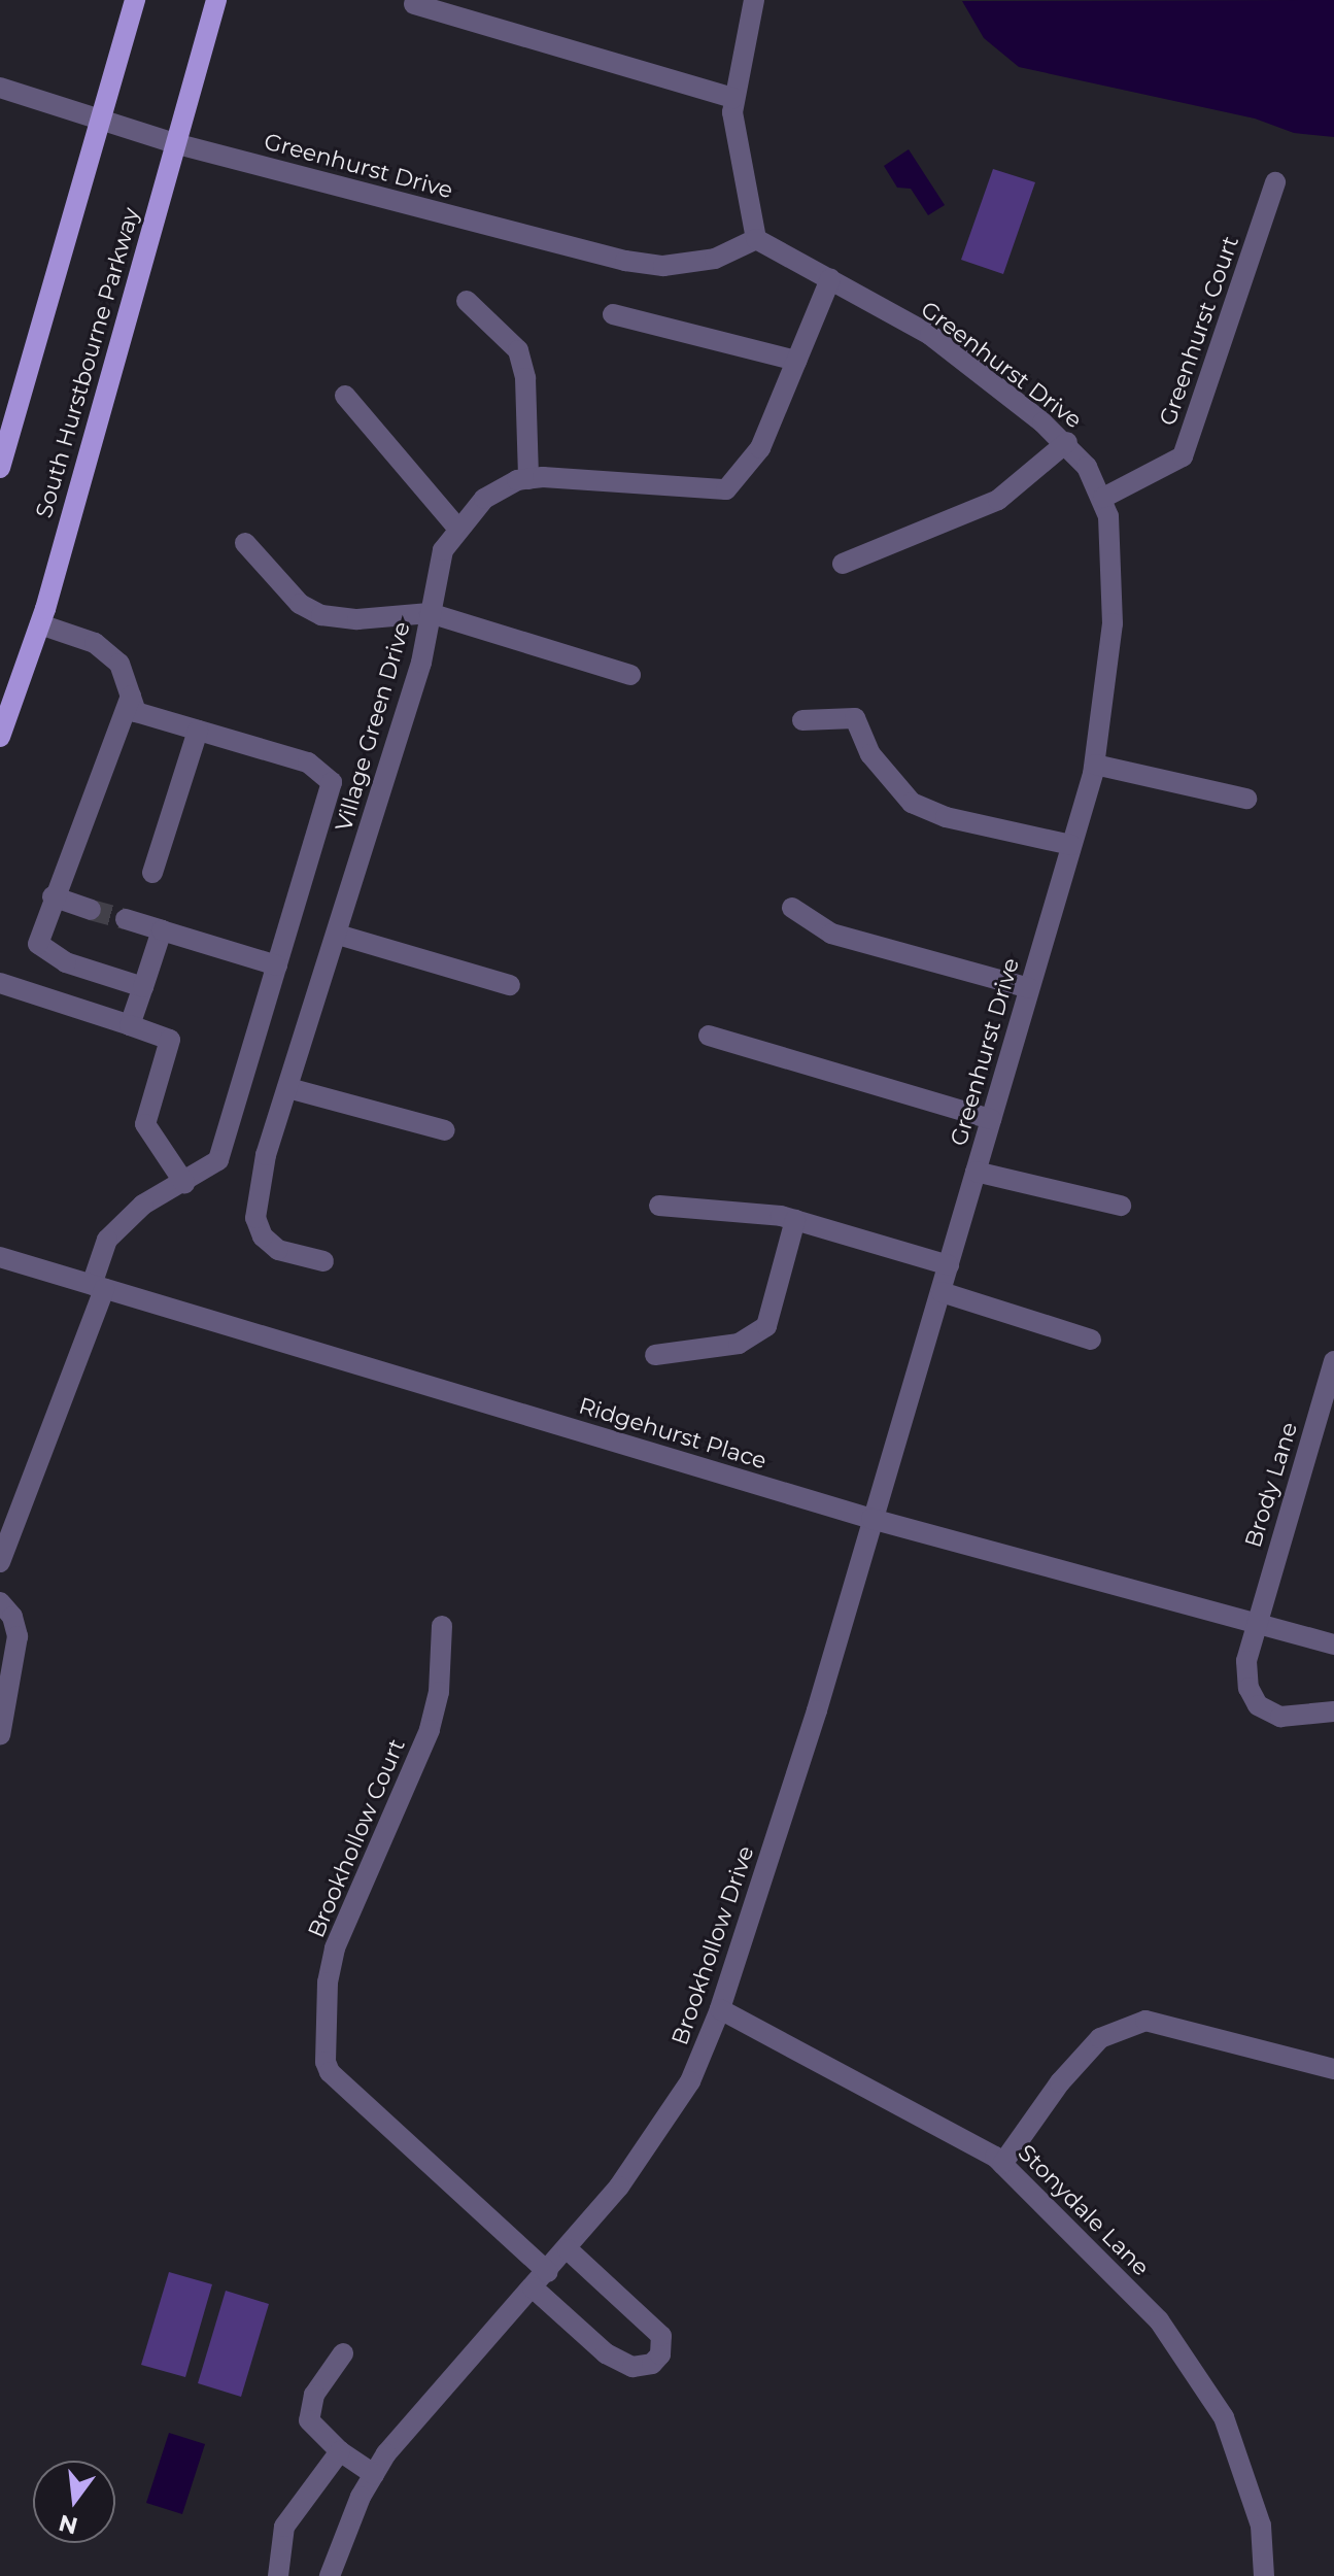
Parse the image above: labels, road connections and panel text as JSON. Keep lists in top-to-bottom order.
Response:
{
  "streets": {
    "main road": ["South Hurstbourne Parkway"],
    "street": [
      "Greenhurst Drive",
      "Greenhurst Court",
      "Village Green Drive",
      "Ridgehurst Place",
      "Brody Lane",
      "Brookhollow Court",
      "Brookhollow Drive",
      "Stonydale Lane"
    ]
  },
  "crossings": [
    ["Greenhurst Drive", "Greenhurst Court"],
    ["Greenhurst Drive", "South Hurstbourne Parkway"],
    ["Greenhurst Drive", "Village Green Drive"],
    ["Greenhurst Drive", "Ridgehurst Place"],
    ["Greenhurst Drive", "Brookhollow Drive"],
    ["Ridgehurst Place", "Brody Lane"],
    ["Ridgehurst Place", "Brookhollow Drive"],
    ["Brookhollow Court", "Brookhollow Drive"],
    ["Brookhollow Drive", "Stonydale Lane"]
  ],
  "north": "bottom"
}
